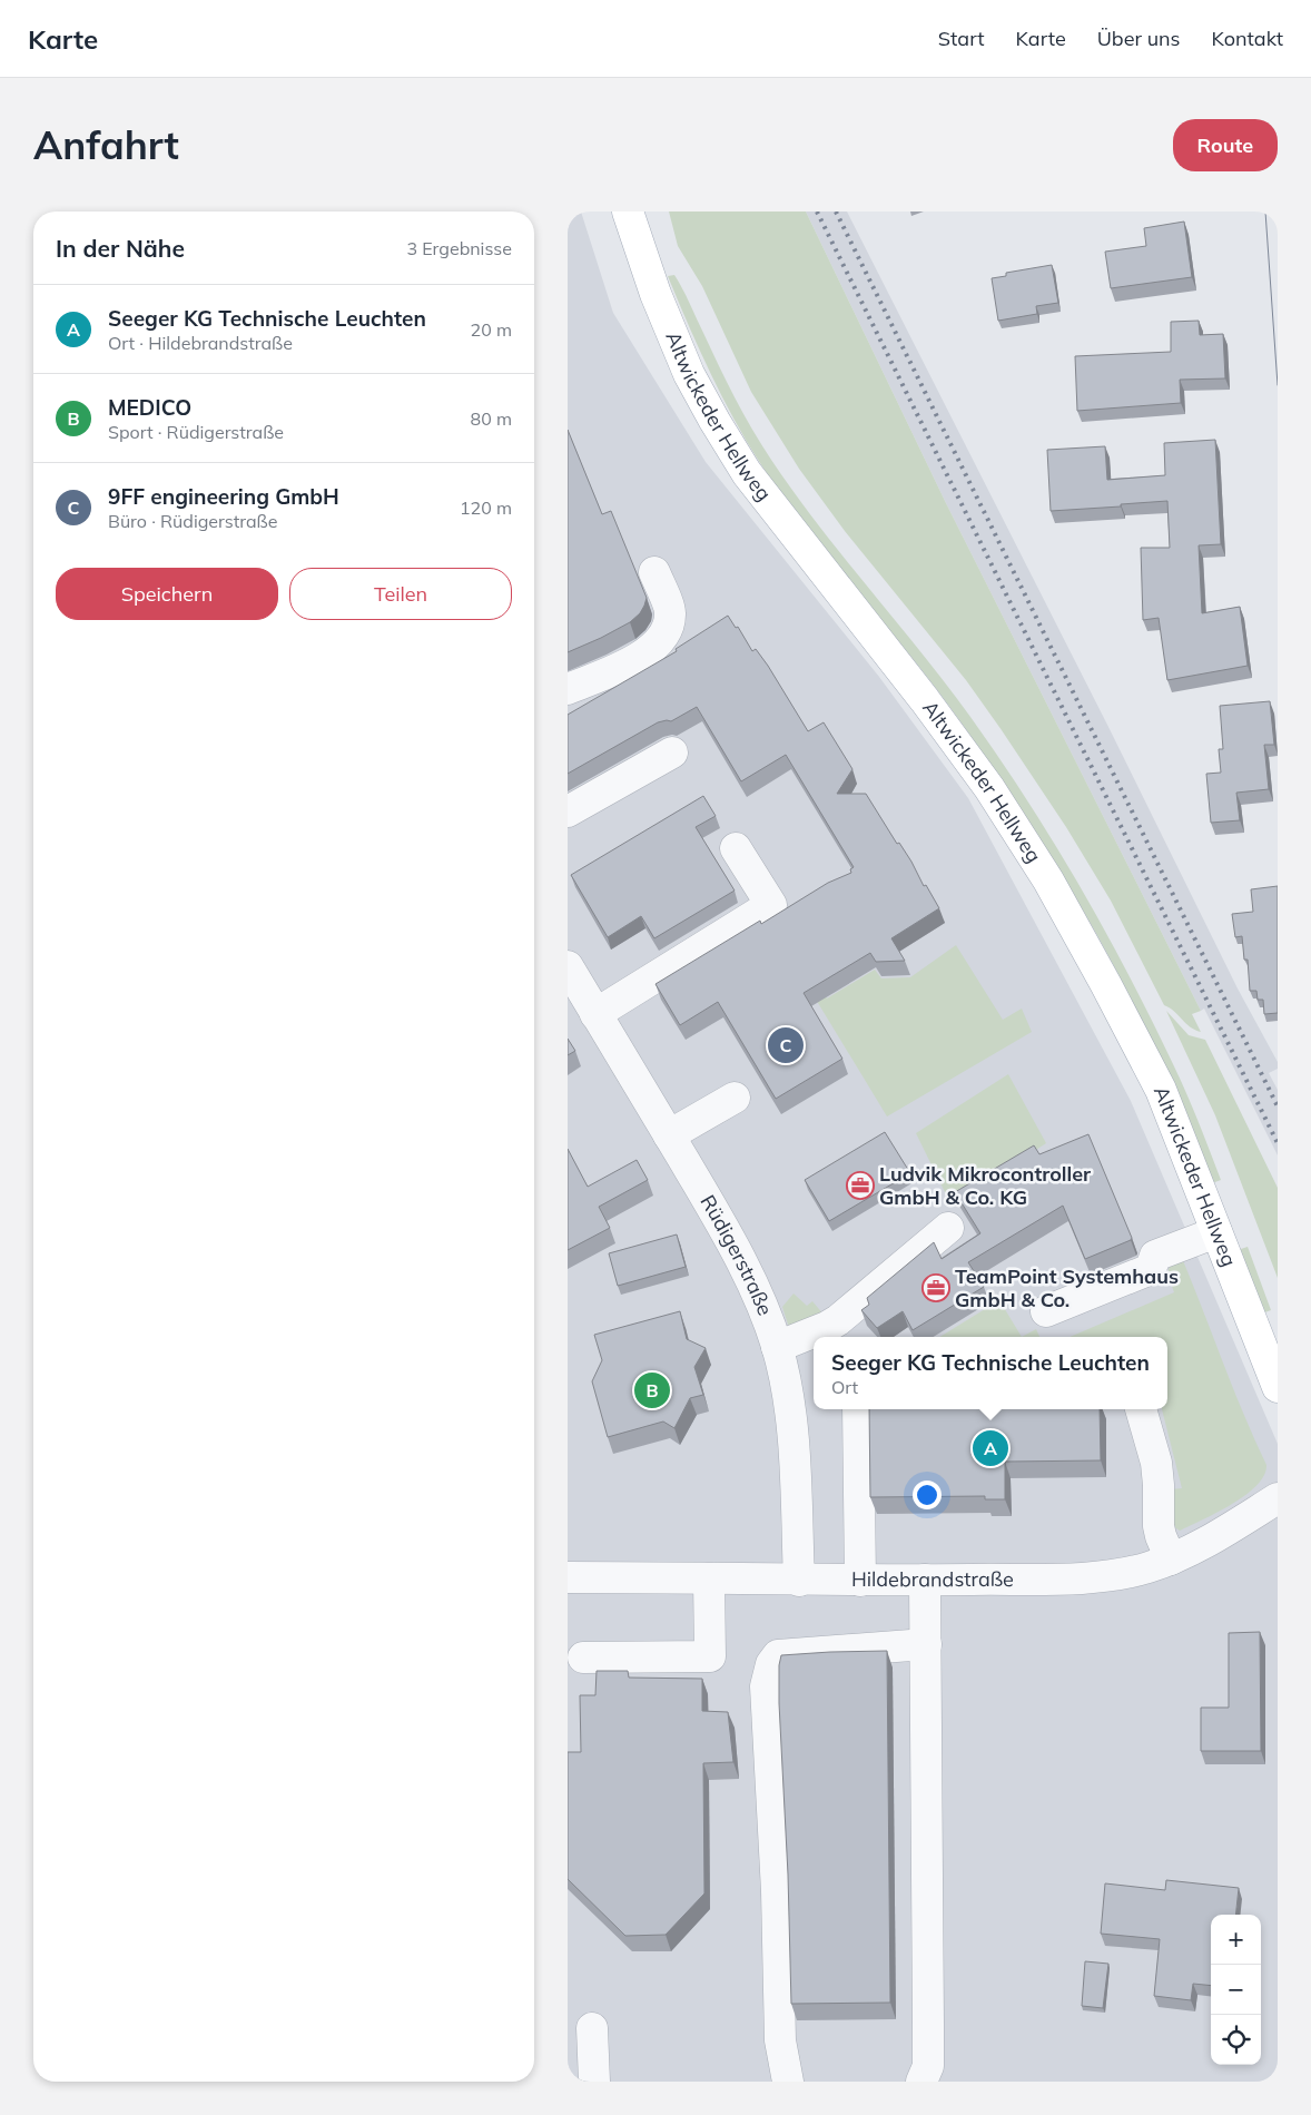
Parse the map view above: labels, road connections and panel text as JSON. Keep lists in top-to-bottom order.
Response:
{
  "streets": {
    "main road": ["Altwickeder Hellweg"],
    "street": ["Rüdigerstraße", "Hildebrandstraße"]
  },
  "crossings": [
    ["Rüdigerstraße", "Hildebrandstraße"]
  ],
  "places": {
    "office": ["Ludvik Mikrocontroller GmbH & Co. KG", "TeamPoint Systemhaus GmbH & Co."]
  },
  "page": {
    "header": "Karte",
    "nav": [
      "Start",
      "Karte",
      "Über uns",
      "Kontakt"
    ],
    "buttons": [
      "Route",
      ["Speichern", "Teilen"]
    ],
    "title": "Anfahrt",
    "heading": ["In der Nähe", "3 Ergebnisse"],
    "list": [
      {
        "mark": "A",
        "name": "Seeger KG Technische Leuchten",
        "note": "Ort · Hildebrandstraße",
        "value": "20 m"
      },
      {
        "mark": "B",
        "name": "MEDICO",
        "note": "Sport · Rüdigerstraße",
        "value": "80 m"
      },
      {
        "mark": "C",
        "name": "9FF engineering GmbH",
        "note": "Büro · Rüdigerstraße",
        "value": "120 m"
      }
    ],
    "pins": ["C", "B", "A"],
    "popup": ["Seeger KG Technische Leuchten", "Ort"],
    "map_buttons": ["+", "−"]
  }
}
